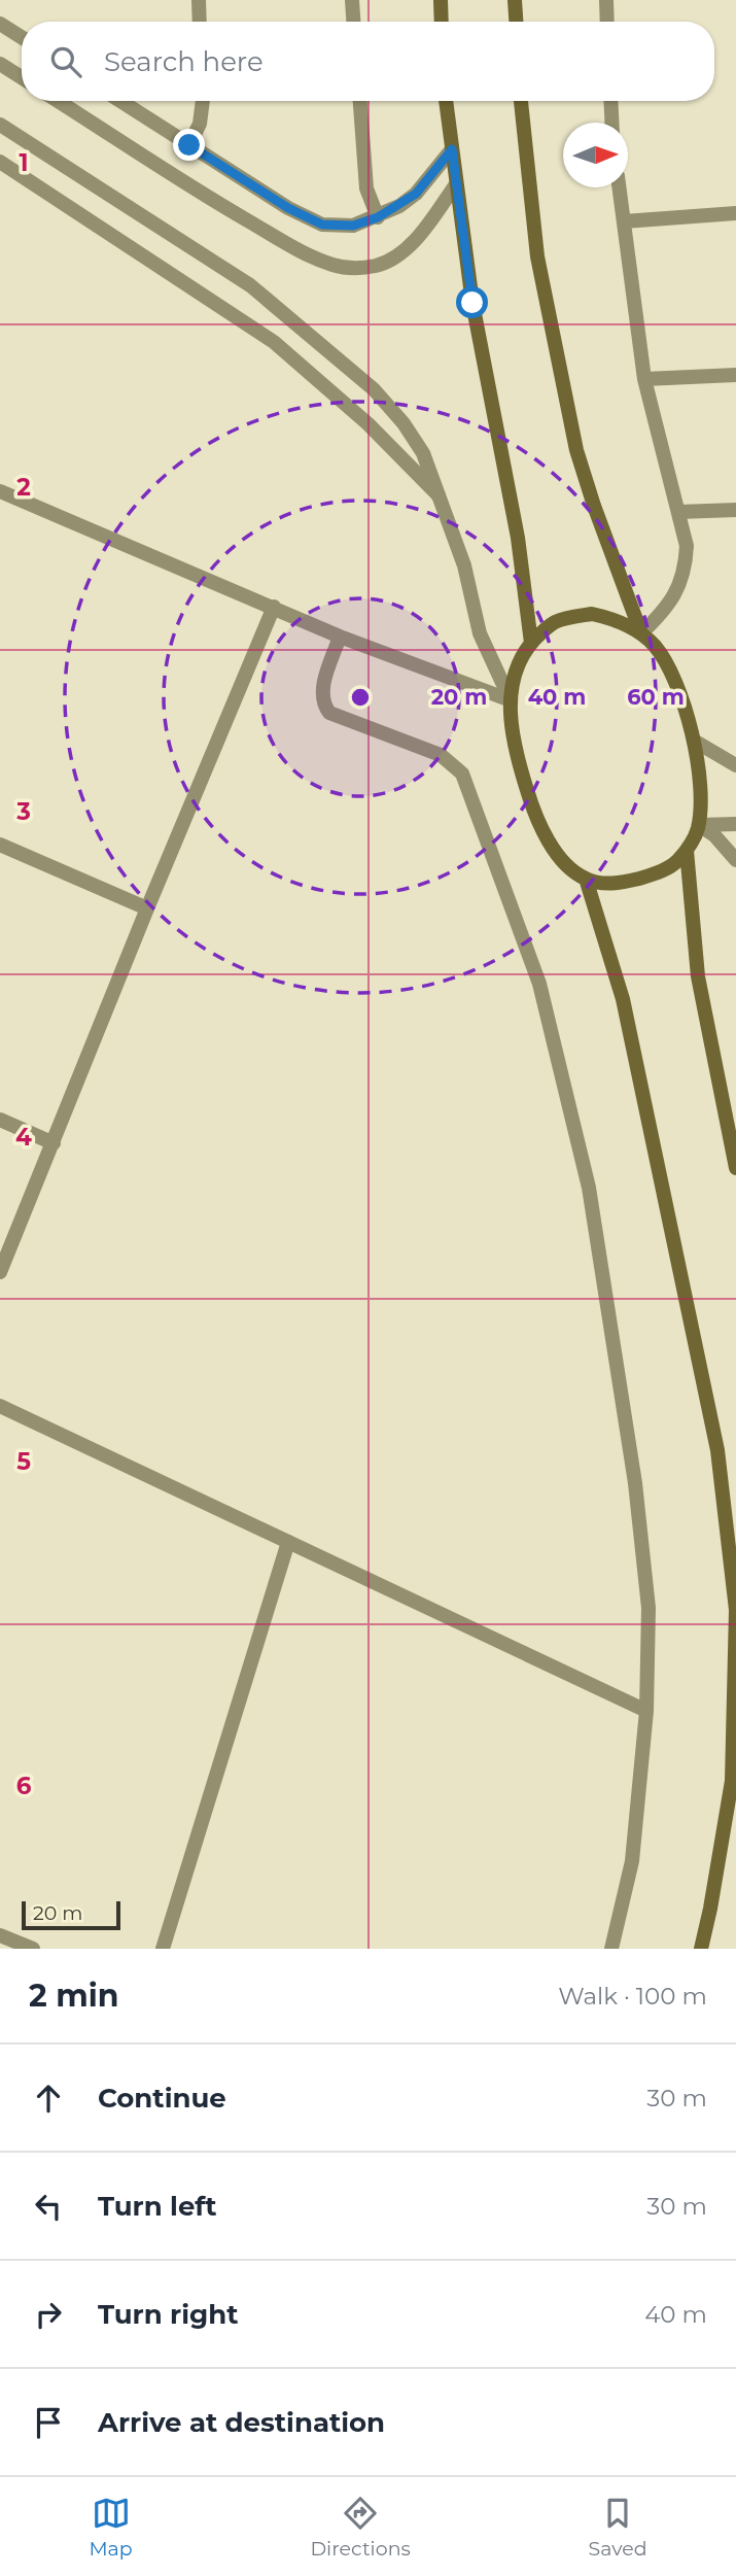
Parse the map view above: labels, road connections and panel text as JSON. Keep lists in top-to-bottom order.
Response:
{
  "scale_bar": "20 m",
  "north": "right",
  "page": {
    "search": "Search here",
    "scale": "20 m",
    "heading": ["2 min", "Walk · 100 m"],
    "list": [
      ["Continue", "30 m"],
      ["Turn left", "30 m"],
      ["Turn right", "40 m"],
      "Arrive at destination"
    ],
    "nav": ["Map", "Directions", "Saved"]
  },
  "grid": {
    "rows": [
      "1",
      "2",
      "3",
      "4",
      "5",
      "6"
    ]
  },
  "rings": ["20 m", "40 m", "60 m"]
}
